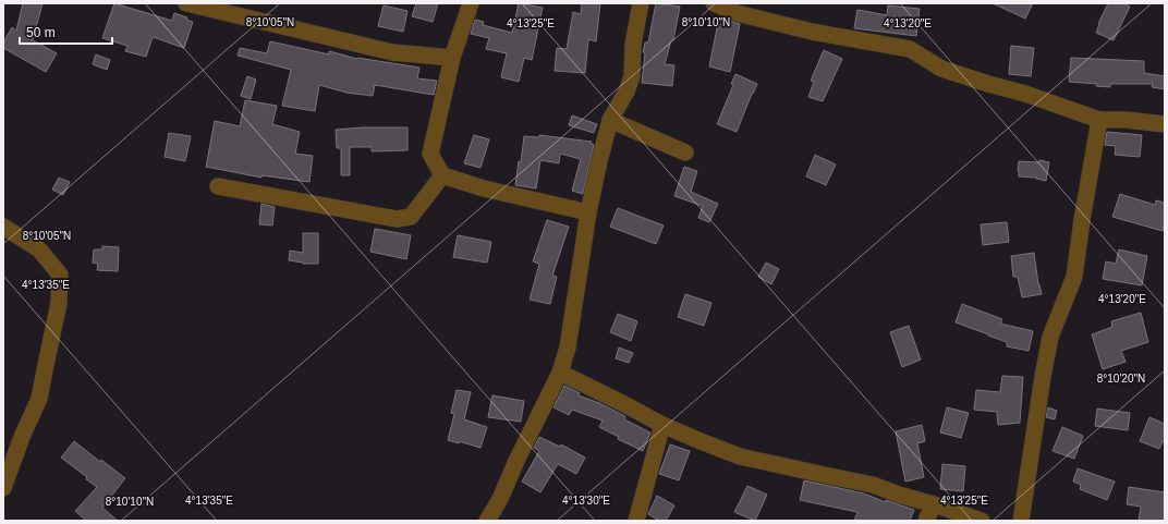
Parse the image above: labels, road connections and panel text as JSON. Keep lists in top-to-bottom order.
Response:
{
  "scale_bar": "50 m",
  "coordinates": [
    "8°10'05\"N",
    "8°10'10\"N",
    "4°13'25\"E",
    "4°13'20\"E",
    "4°13'35\"E",
    "8°10'20\"N",
    "4°13'30\"E"
  ]
}
